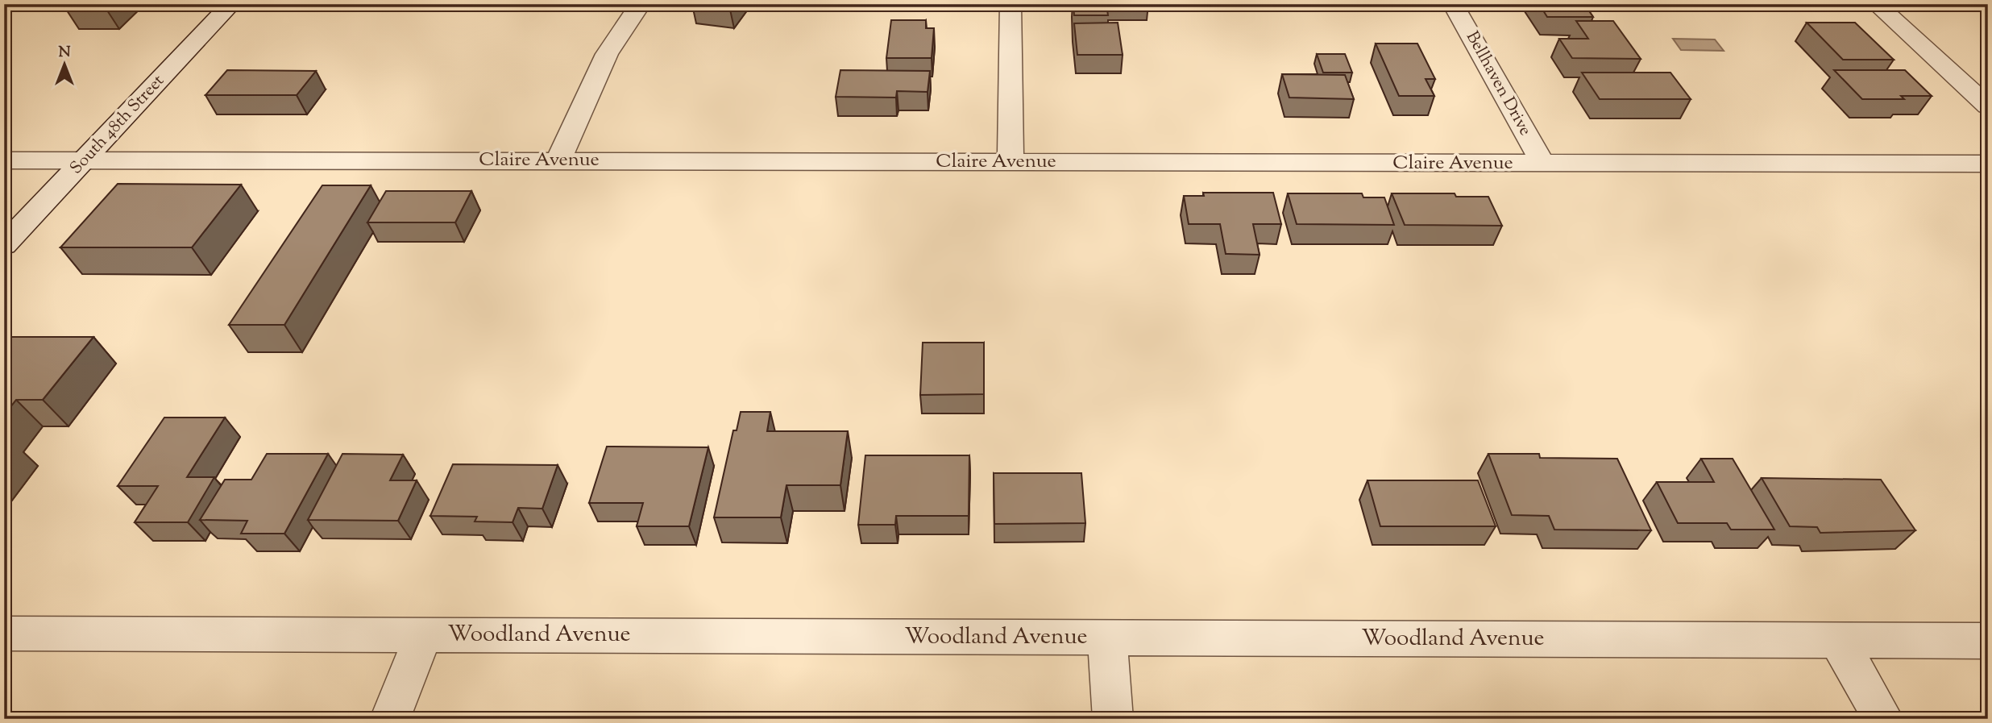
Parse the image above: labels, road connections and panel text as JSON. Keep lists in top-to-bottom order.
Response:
{
  "streets": {
    "street": [
      "Bellhaven Drive",
      "South 48th Street",
      "Claire Avenue",
      "Woodland Avenue"
    ]
  },
  "crossings": [
    ["Bellhaven Drive", "Claire Avenue"],
    ["South 48th Street", "Claire Avenue"]
  ],
  "north": "top"
}
